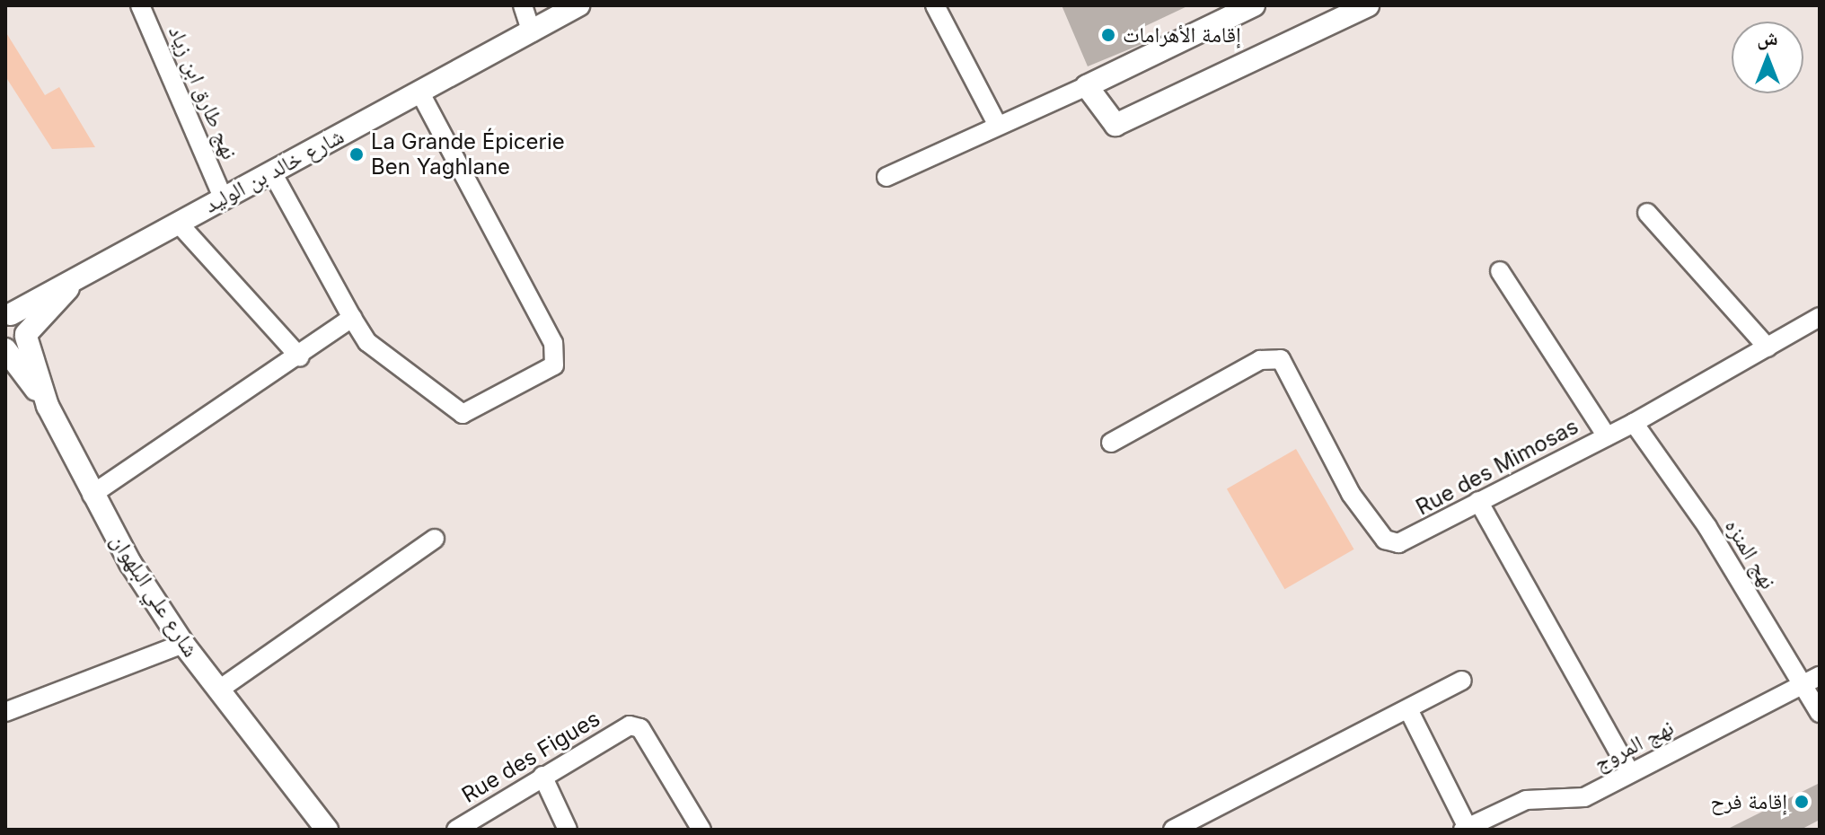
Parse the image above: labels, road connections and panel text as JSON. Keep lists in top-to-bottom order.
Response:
{
  "streets": {
    "street": [
      "نهج طارق ابن زياد",
      "شارع خالد بن الوليد",
      "Rue des Mimosas",
      "نهج المنزه",
      "شارع علي البلهوان",
      "نهج المروج",
      "Rue des Figues"
    ]
  },
  "crossings": [
    ["نهج طارق ابن زياد", "شارع خالد بن الوليد"],
    ["شارع خالد بن الوليد", "شارع علي البلهوان"],
    ["Rue des Mimosas", "نهج المنزه"],
    ["نهج المنزه", "نهج المروج"]
  ],
  "places": ["إقامة الأهرامات", "La Grande Épicerie Ben Yaghlane", "إقامة فرح"],
  "north": "top"
}
